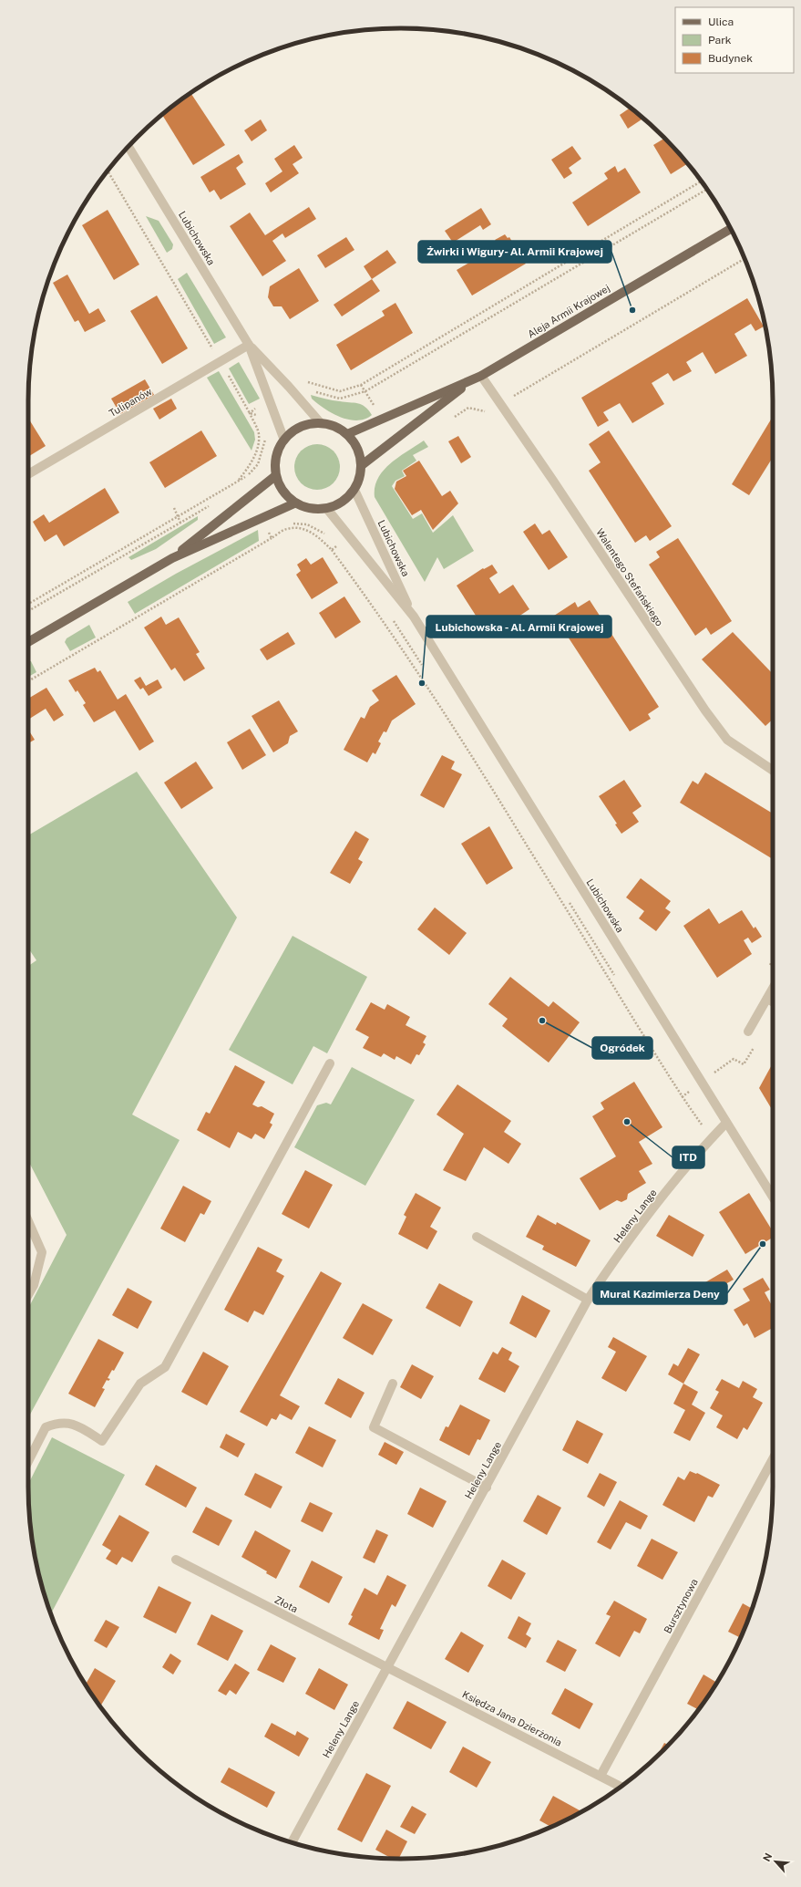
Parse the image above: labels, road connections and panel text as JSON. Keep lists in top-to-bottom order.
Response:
{
  "streets": {
    "main road": ["Aleja Armii Krajowej"],
    "street": [
      "Lubichowska",
      "Tulipanów",
      "Walentego Stefańskiego",
      "Heleny Lange",
      "Złota",
      "Bursztynowa",
      "Księdza Jana Dzierżonia"
    ]
  },
  "crossings": [
    ["Lubichowska", "Aleja Armii Krajowej"],
    ["Lubichowska", "Tulipanów"],
    ["Lubichowska", "Heleny Lange"],
    ["Aleja Armii Krajowej", "Walentego Stefańskiego"],
    ["Heleny Lange", "Złota"],
    ["Heleny Lange", "Księdza Jana Dzierżonia"],
    ["Złota", "Księdza Jana Dzierżonia"],
    ["Bursztynowa", "Księdza Jana Dzierżonia"]
  ],
  "places": [
    "Żwirki i Wigury- Al. Armii Krajowej",
    "Lubichowska - Al. Armii Krajowej",
    "Ogródek",
    "ITD",
    "Mural Kazimierza Deny"
  ],
  "legend": ["Ulica", "Park", "Budynek"],
  "north": "top left"
}
